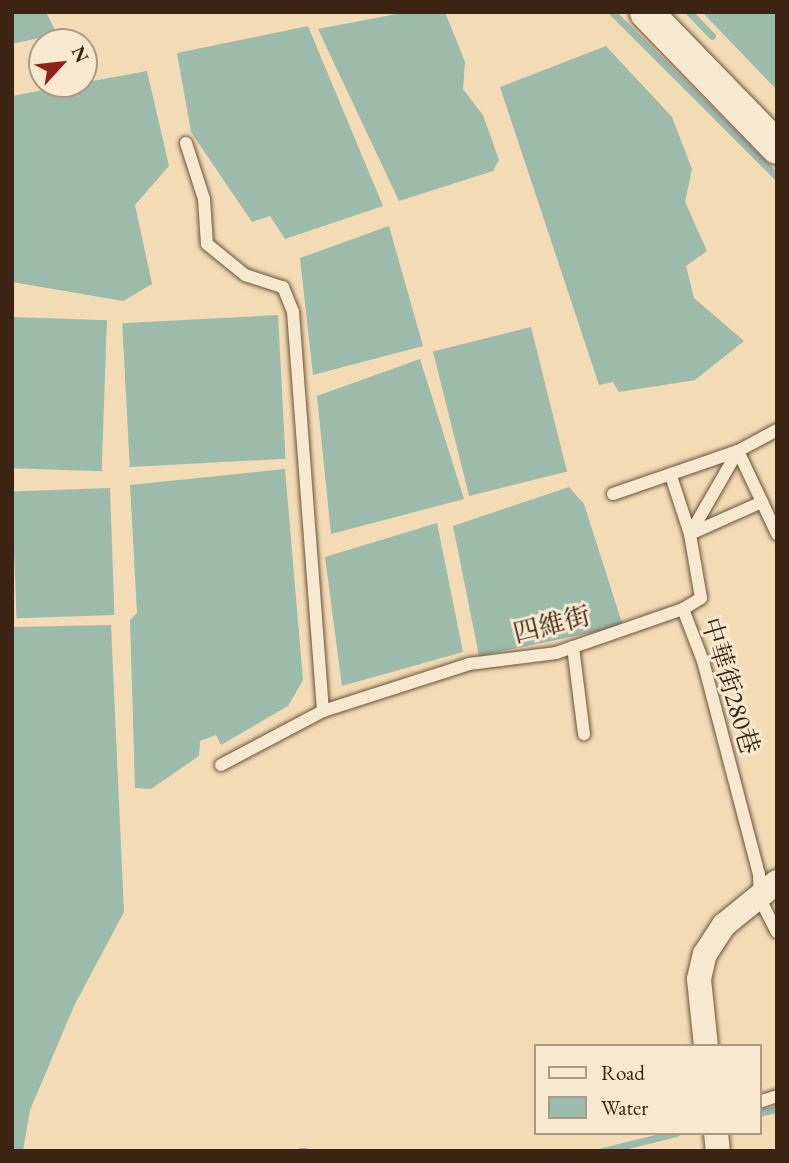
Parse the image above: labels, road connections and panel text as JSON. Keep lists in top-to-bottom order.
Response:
{
  "streets": {
    "lane": ["四維街", "中華街280巷"]
  },
  "crossings": [
    ["四維街", "中華街280巷"]
  ],
  "legend": ["Road", "Water"],
  "north": "top right"
}
